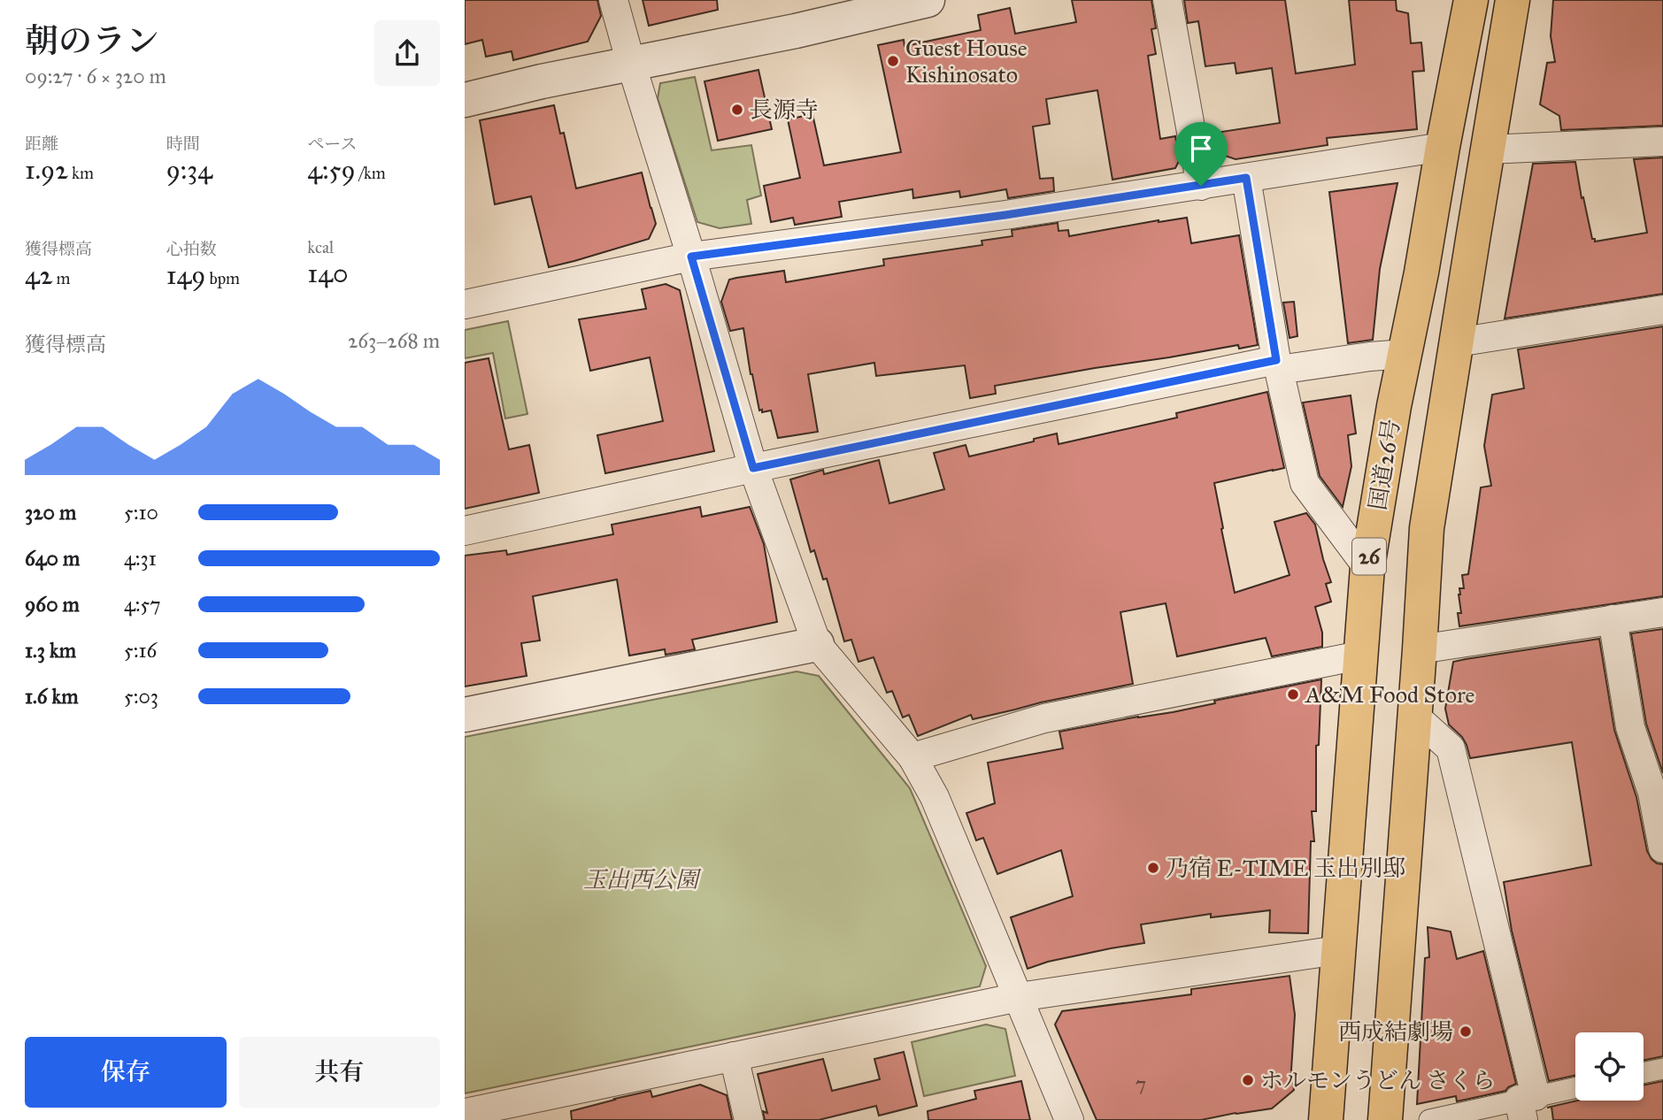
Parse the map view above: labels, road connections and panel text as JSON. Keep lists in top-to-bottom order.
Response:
{
  "streets": {
    "highway": ["国道26号", "26"]
  },
  "parks": ["玉出西公園"],
  "places": [
    "Guest House Kishinosato",
    "長源寺",
    "A&M Food Store",
    "乃宿 E-TIME 玉出別邸",
    "西成結劇場",
    "ホルモンうどん さくら"
  ],
  "house_numbers": ["7"],
  "page": {
    "heading": ["朝のラン", "09:27 · 6 × 320 m"],
    "stats": [
      ["距離", "1.92 km"],
      ["時間", "9:34"],
      ["ペース", "4:59 /km"],
      ["獲得標高", "42 m"],
      ["心拍数", "149 bpm"],
      ["kcal", "140"]
    ],
    "chart": ["獲得標高", "263–268 m"],
    "list": [
      {
        "name": "320 m",
        "note": "5:10"
      },
      {
        "name": "640 m",
        "note": "4:31"
      },
      {
        "name": "960 m",
        "note": "4:57"
      },
      {
        "name": "1.3 km",
        "note": "5:16"
      },
      {
        "name": "1.6 km",
        "note": "5:03"
      }
    ],
    "buttons": ["保存", "共有"]
  }
}
